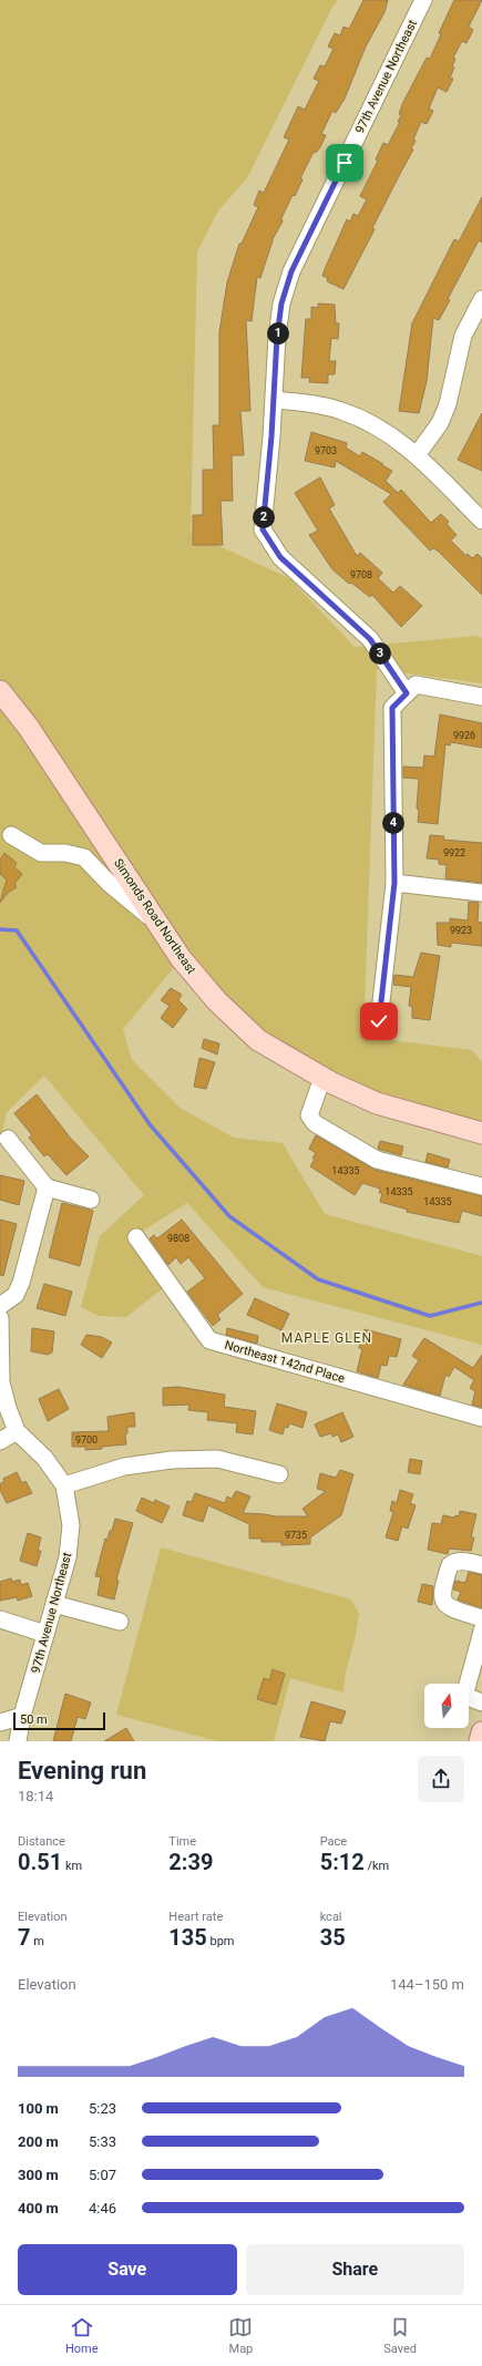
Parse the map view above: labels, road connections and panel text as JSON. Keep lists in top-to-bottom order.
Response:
{
  "streets": {
    "main road": ["Simonds Road Northeast"],
    "street": ["97th Avenue Northeast", "Northeast 142nd Place"]
  },
  "districts": ["MAPLE GLEN"],
  "house_numbers": [
    "9703",
    "9708",
    "9926",
    "9922",
    "9923",
    "14335",
    "14335",
    "14335",
    "9808",
    "9700",
    "9735"
  ],
  "scale_bar": "50 m",
  "north": "top",
  "page": {
    "pins": [
      "1",
      "2",
      "3",
      "4"
    ],
    "scale": "50 m",
    "heading": ["Evening run", "18:14"],
    "stats": [
      ["Distance", "0.51 km"],
      ["Time", "2:39"],
      ["Pace", "5:12 /km"],
      ["Elevation", "7 m"],
      ["Heart rate", "135 bpm"],
      ["kcal", "35"]
    ],
    "chart": ["Elevation", "144–150 m"],
    "list": [
      {
        "name": "100 m",
        "note": "5:23"
      },
      {
        "name": "200 m",
        "note": "5:33"
      },
      {
        "name": "300 m",
        "note": "5:07"
      },
      {
        "name": "400 m",
        "note": "4:46"
      }
    ],
    "buttons": ["Save", "Share"],
    "tabs": ["Home", "Map", "Saved"]
  }
}
